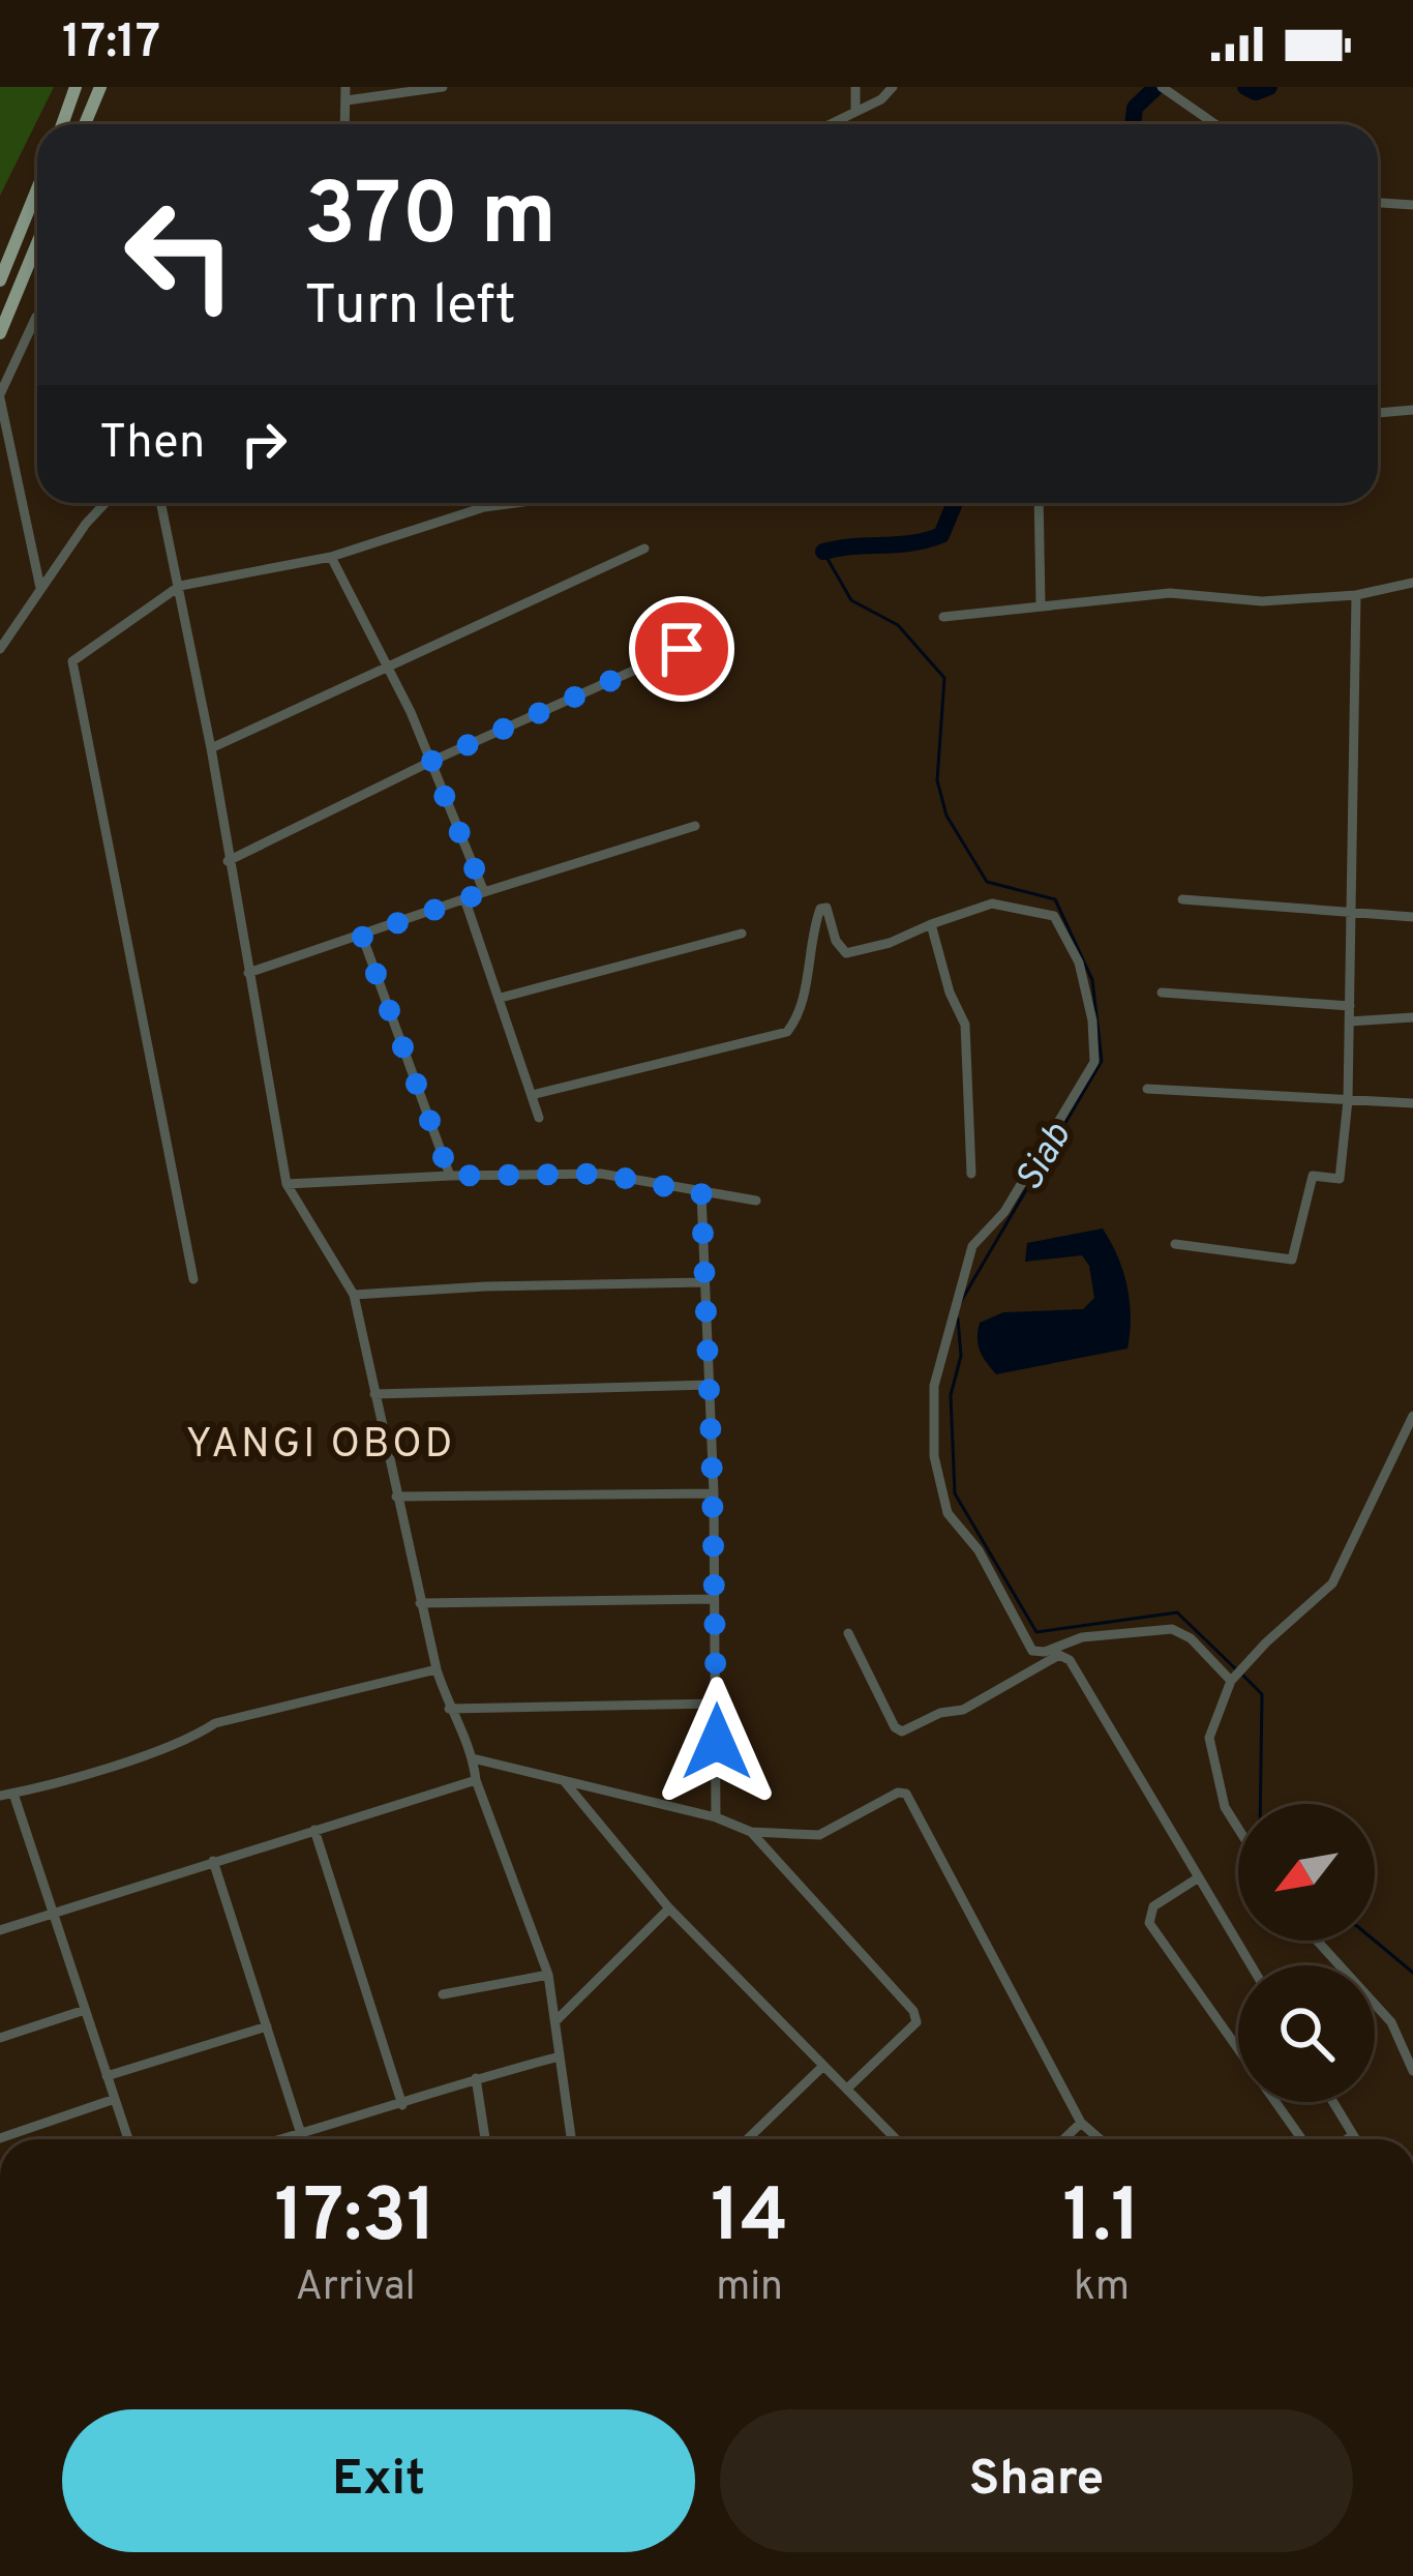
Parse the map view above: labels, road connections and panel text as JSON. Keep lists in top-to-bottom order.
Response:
{
  "districts": ["YANGI OBOD"],
  "water": ["Siab"],
  "north": "bottom left",
  "page": {
    "status": "17:17",
    "turn": ["370 m", "Turn left"],
    "then": "Then",
    "eta": [
      "17:31",
      "Arrival",
      "14",
      "min",
      "1.1",
      "km"
    ],
    "buttons": ["Exit", "Share"]
  }
}
